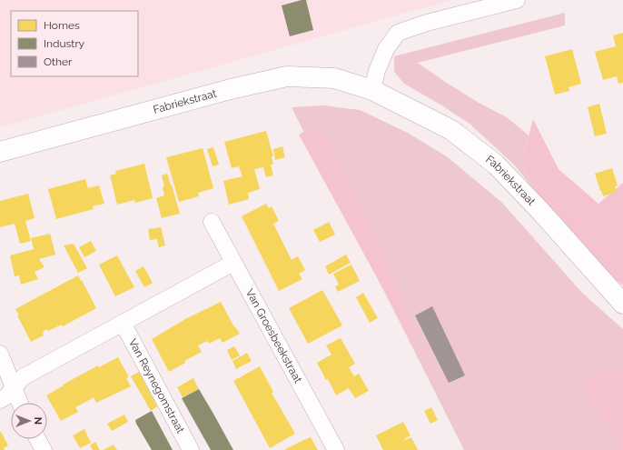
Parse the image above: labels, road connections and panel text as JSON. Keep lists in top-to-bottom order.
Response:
{
  "streets": {
    "main road": ["Fabriekstraat"],
    "street": ["Van Groesbeekstraat", "Van Reynegomstraat"]
  },
  "legend": ["Homes", "Industry", "Other"],
  "north": "right"
}
